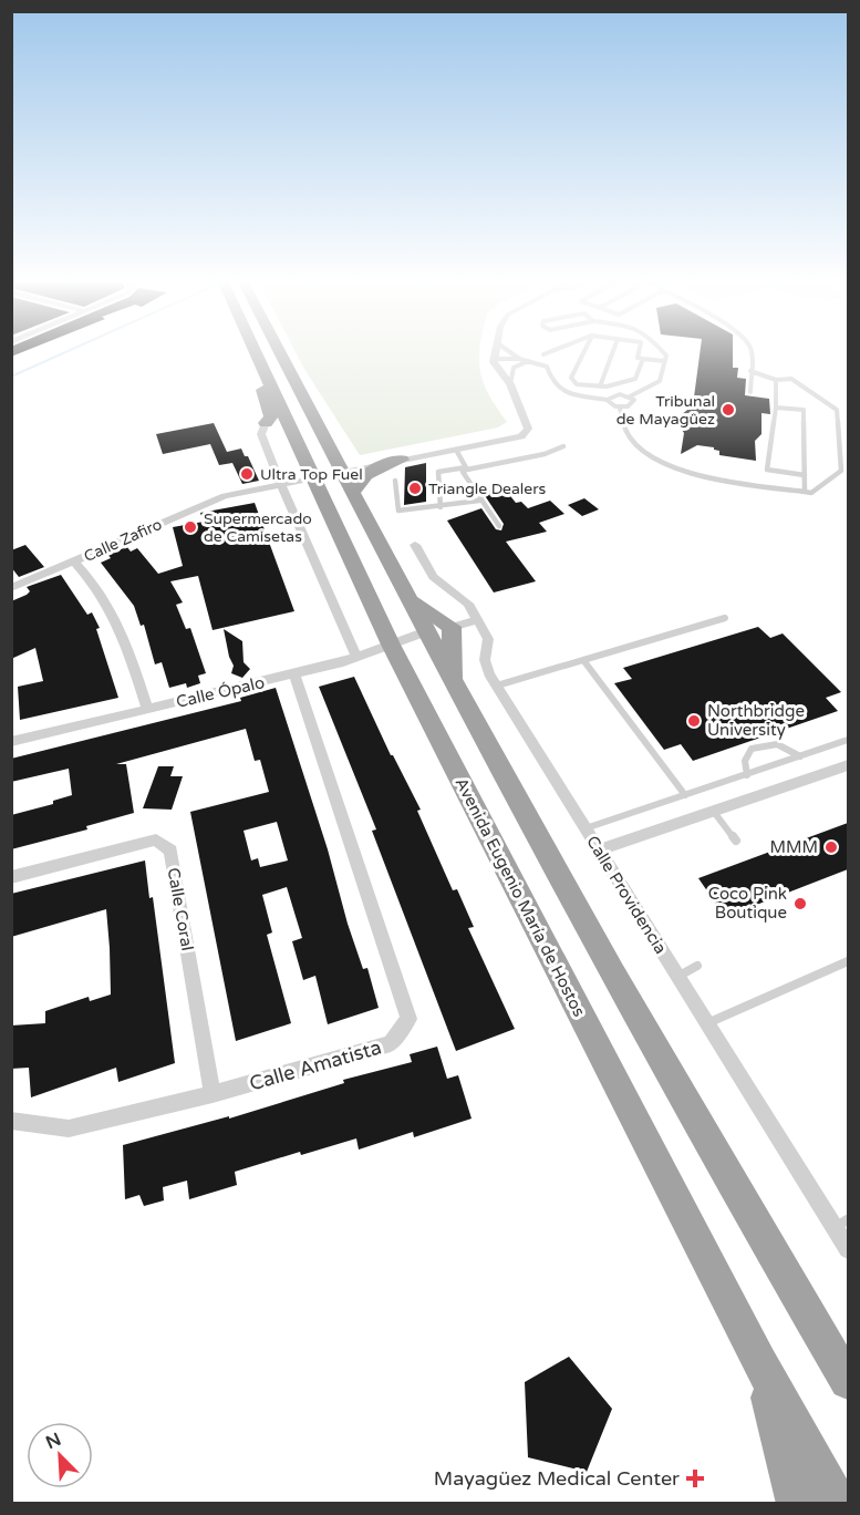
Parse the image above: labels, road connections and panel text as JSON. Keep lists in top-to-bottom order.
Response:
{
  "streets": {
    "highway": ["Avenida Eugenio María de Hostos"],
    "street": [
      "Calle Zafiro",
      "Calle Ópalo",
      "Calle Providencia",
      "Calle Coral",
      "Calle Amatista"
    ]
  },
  "crossings": [
    ["Calle Zafiro", "Avenida Eugenio María de Hostos"],
    ["Calle Ópalo", "Calle Providencia"],
    ["Calle Ópalo", "Avenida Eugenio María de Hostos"],
    ["Calle Ópalo", "Calle Amatista"],
    ["Calle Coral", "Calle Amatista"]
  ],
  "places": {
    "other": [
      "Tribunal de Mayagüez",
      "Ultra Top Fuel",
      "Triangle Dealers",
      "Supermercado de Camisetas",
      "Northbridge University",
      "MMM",
      "Coco Pink Boutique"
    ],
    "health": ["Mayagüez Medical Center"]
  },
  "north": "top left"
}
